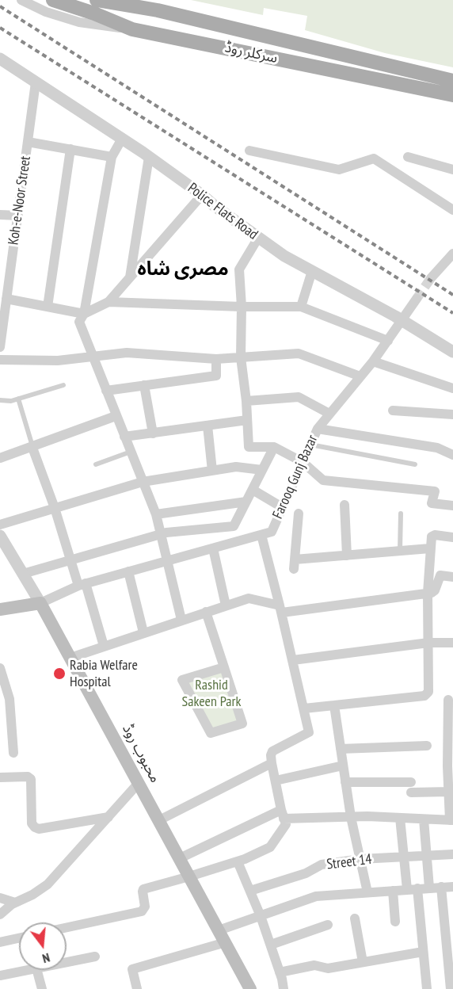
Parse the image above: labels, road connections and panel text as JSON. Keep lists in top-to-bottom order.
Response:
{
  "streets": {
    "main road": ["سرکلر روڈ", "محبوب روڈ"],
    "street": [
      "Koh-e-Noor Street",
      "Police Flats Road",
      "Farooq Gunj Bazar",
      "Street 14"
    ]
  },
  "crossings": [
    ["Koh-e-Noor Street", "Police Flats Road"],
    ["Police Flats Road", "Farooq Gunj Bazar"],
    ["Farooq Gunj Bazar", "محبوب روڈ"]
  ],
  "districts": ["مصری شاہ"],
  "parks": ["Rashid Sakeen Park"],
  "places": ["Rabia Welfare Hospital"],
  "north": "bottom"
}
